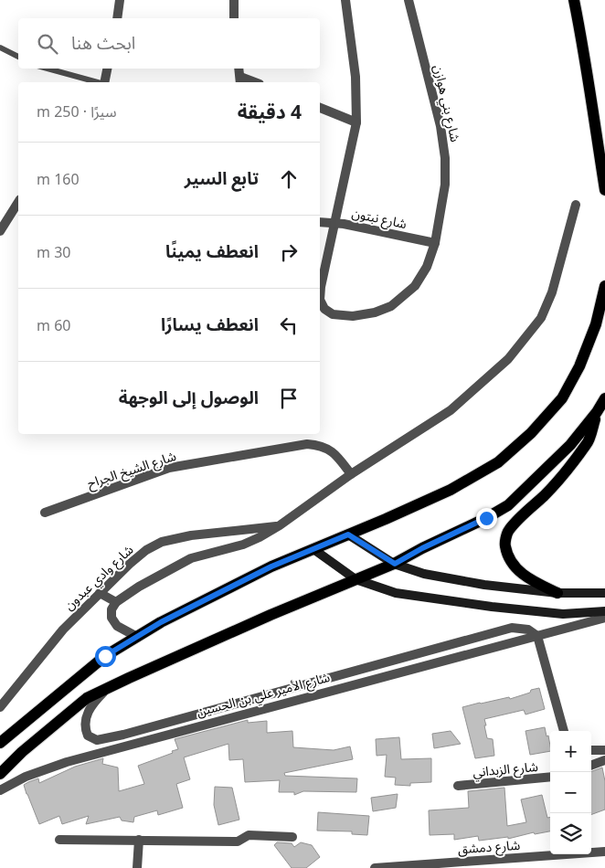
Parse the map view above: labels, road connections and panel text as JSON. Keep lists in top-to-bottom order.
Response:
{
  "streets": {
    "main road": ["شارع الأمير علي بن الحسين"],
    "street": [
      "شارع بني هوازن",
      "شارع نبتون",
      "شارع الشيخ الجراح",
      "شارع وادي عبدون",
      "شارع الزبداني",
      "شارع دمشق"
    ]
  },
  "crossings": [
    ["شارع بني هوازن", "شارع نبتون"]
  ],
  "page": {
    "search": "ابحث هنا",
    "heading": ["4 دقيقة", "سيرًا · 250 m"],
    "list": [
      ["تابع السير", "160 m"],
      ["انعطف يمينًا", "30 m"],
      ["انعطف يسارًا", "60 m"],
      "الوصول إلى الوجهة"
    ],
    "map_buttons": ["+", "−"]
  }
}
